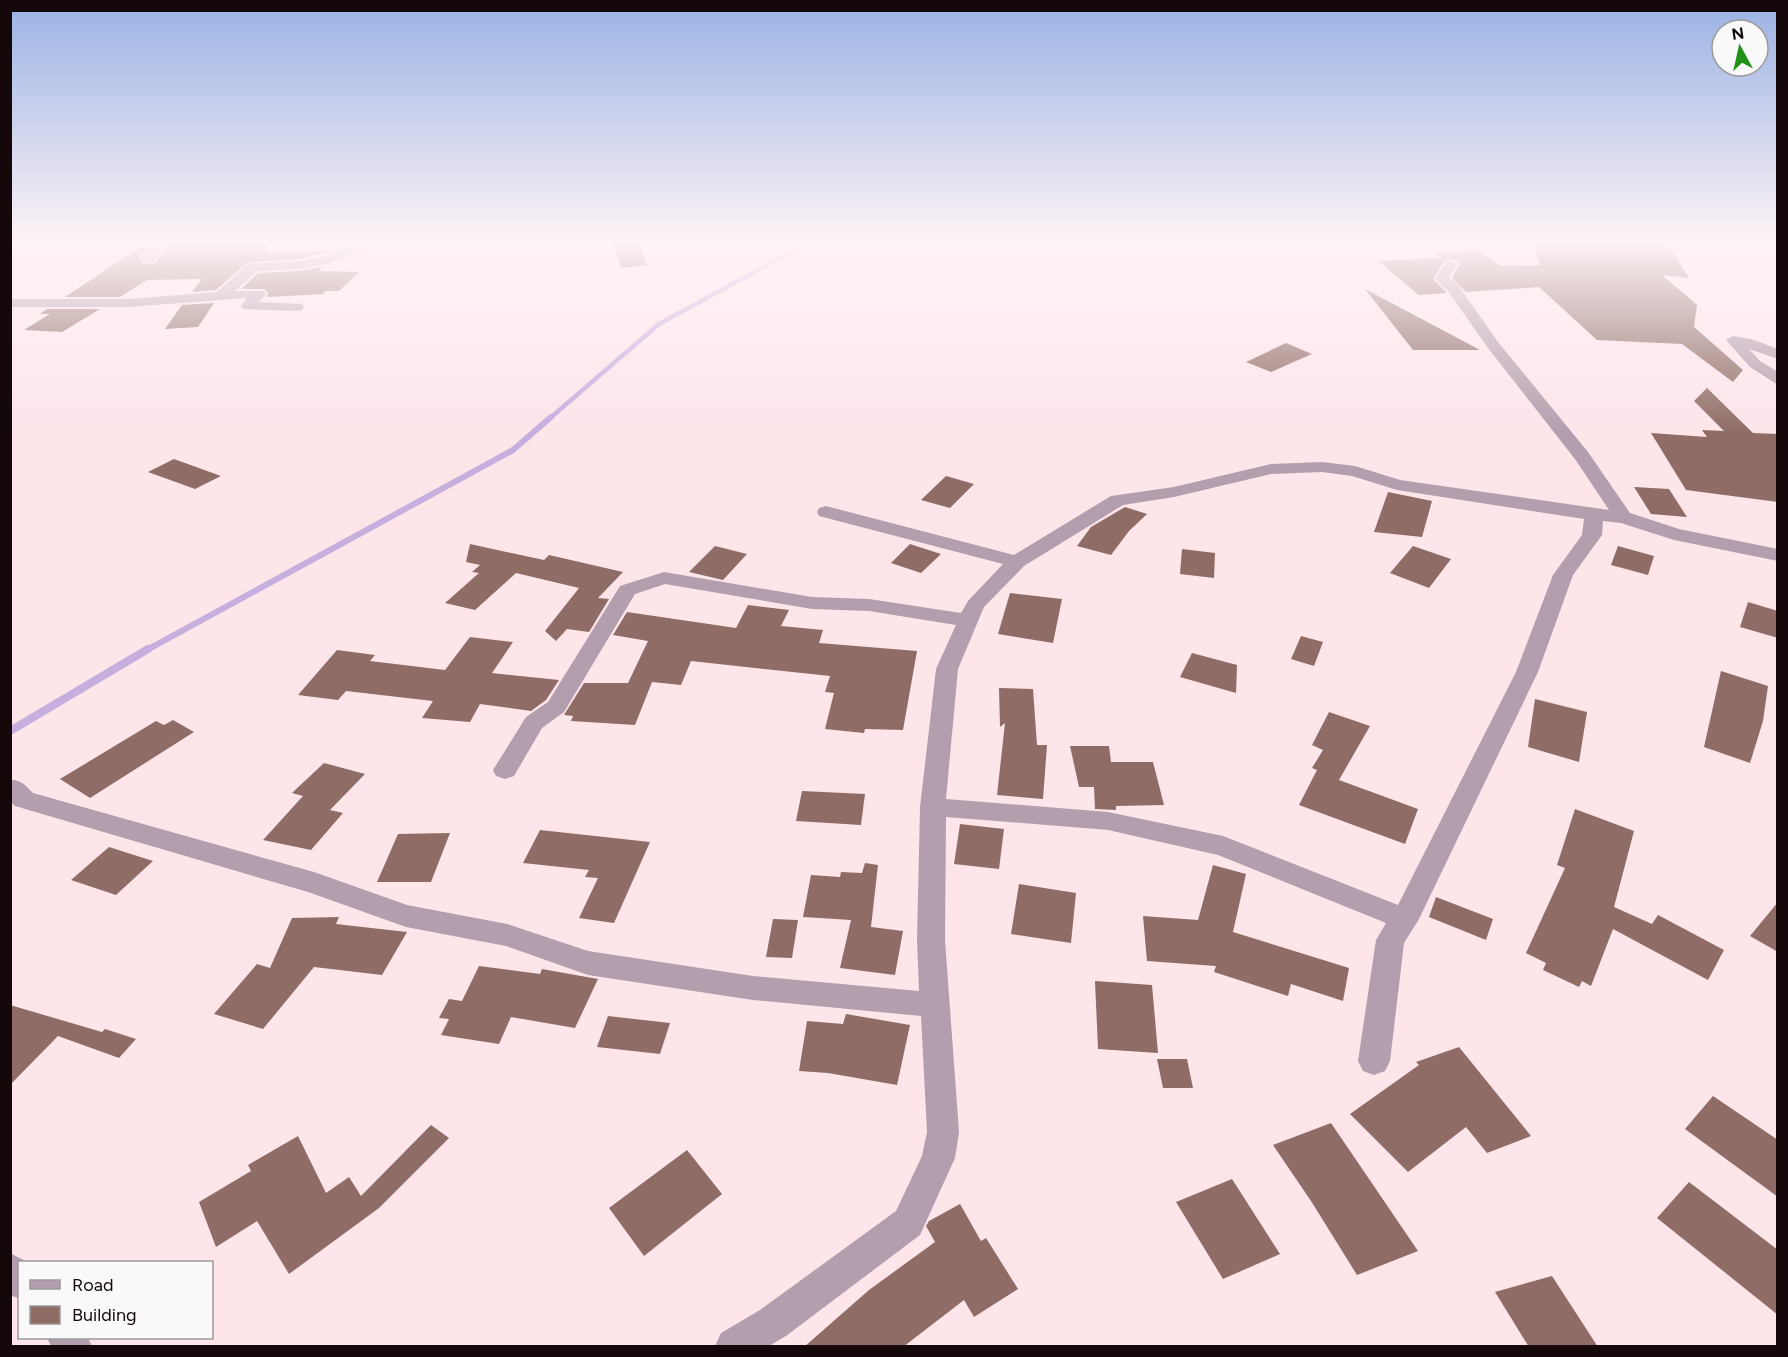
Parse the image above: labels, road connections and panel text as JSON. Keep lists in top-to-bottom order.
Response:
{
  "legend": ["Road", "Building"],
  "north": "top"
}
